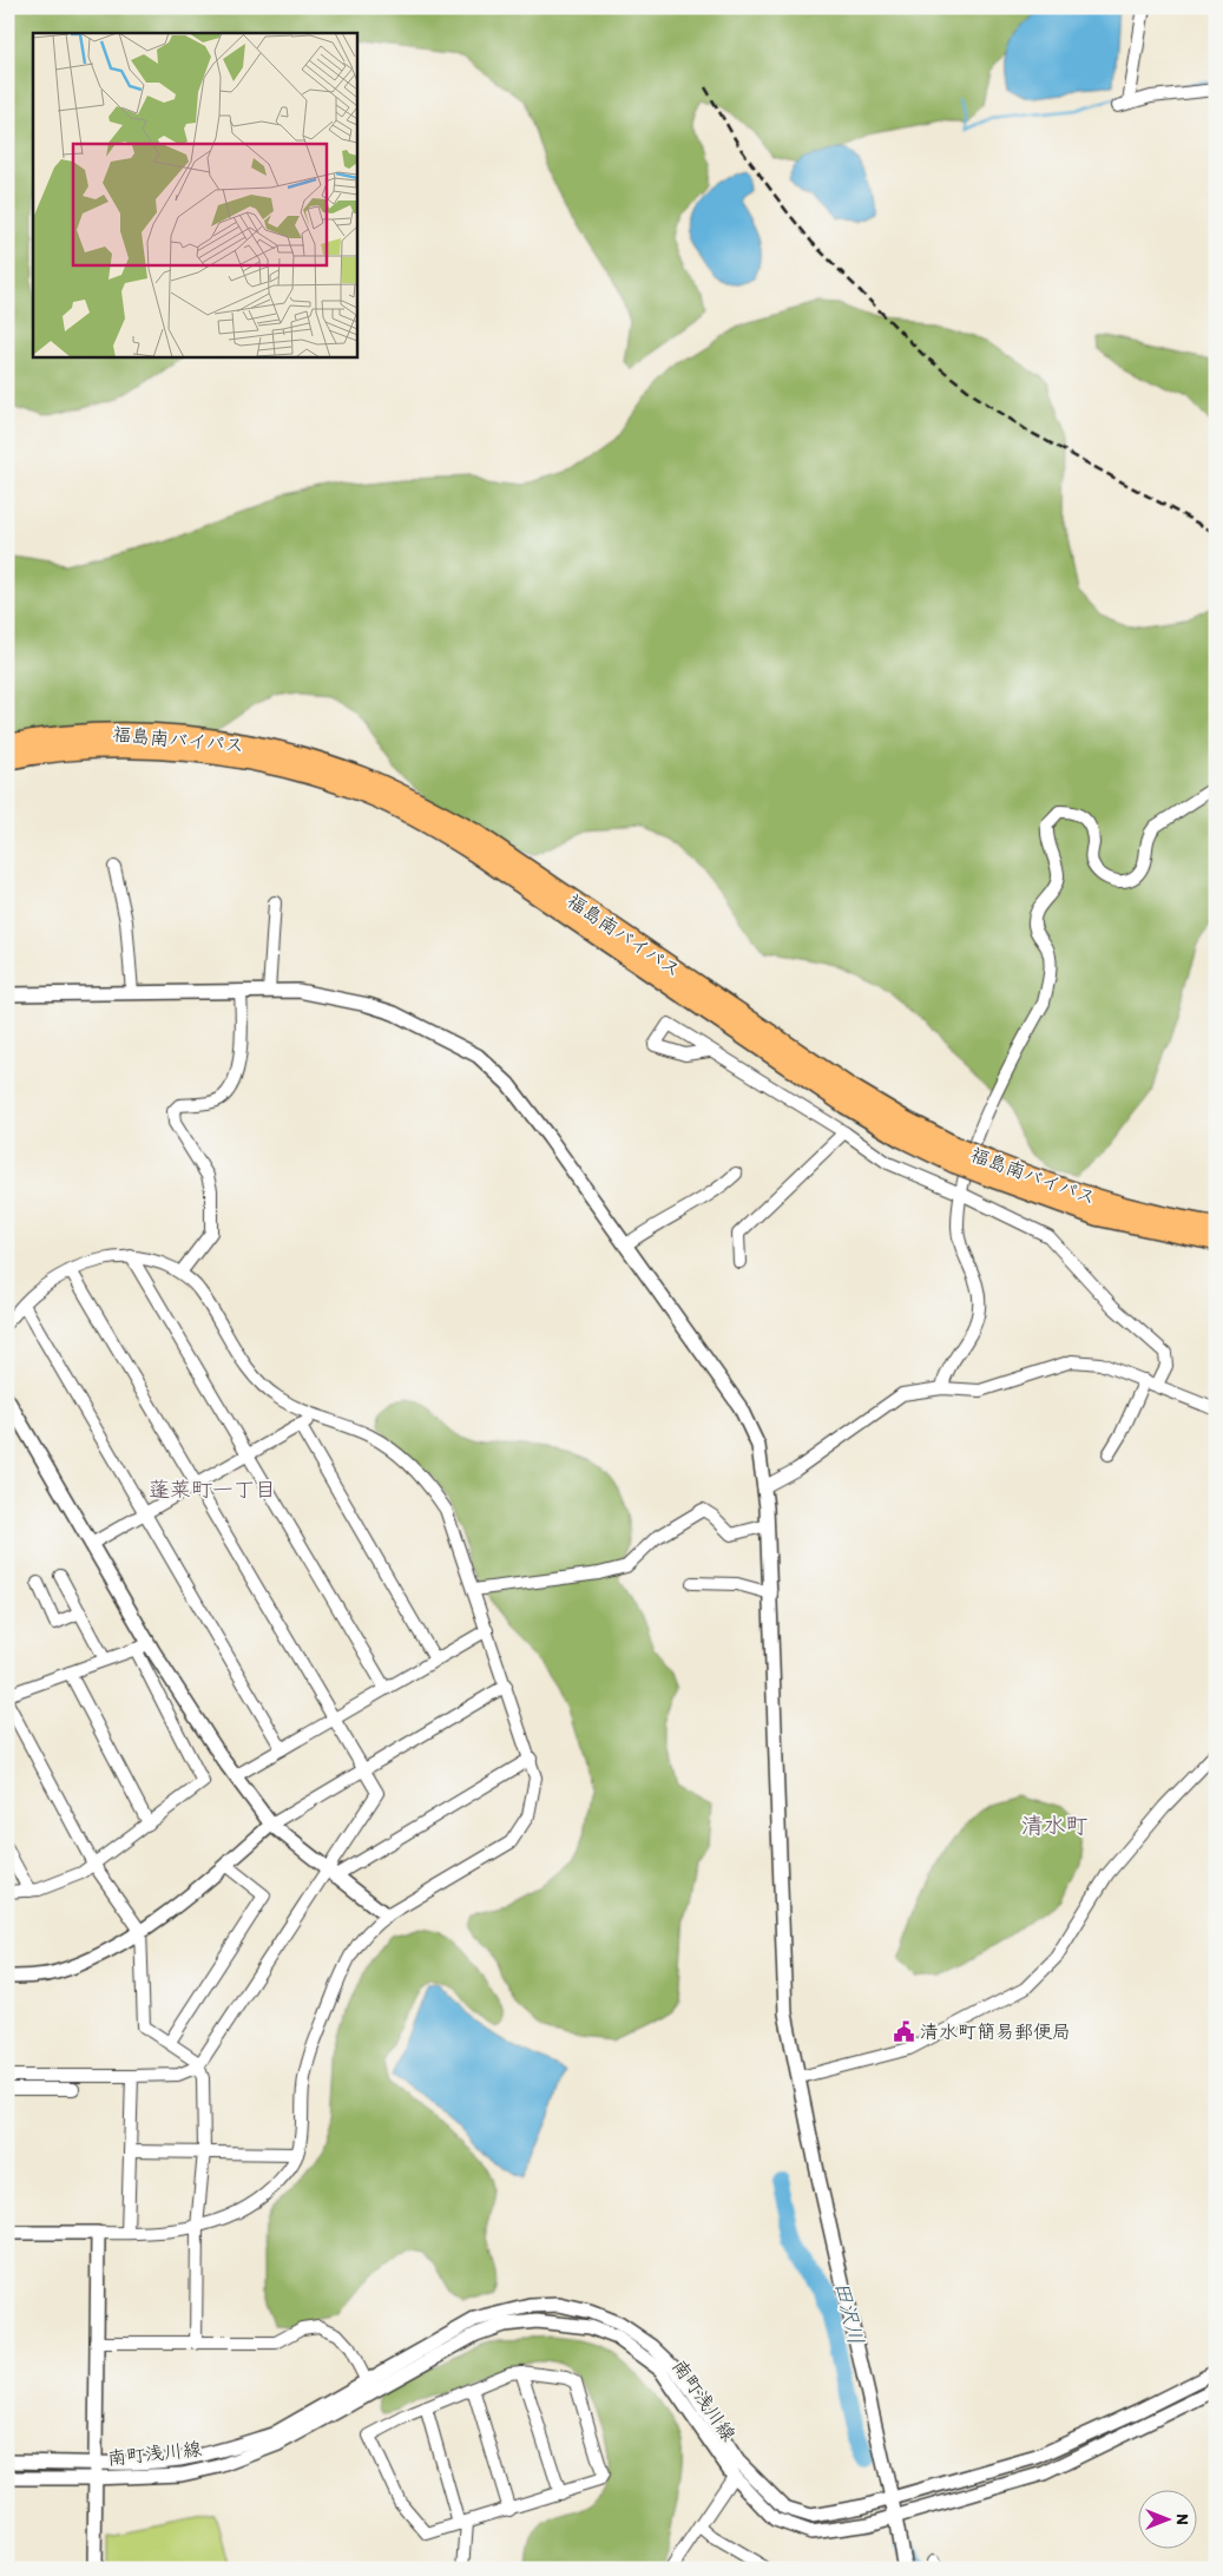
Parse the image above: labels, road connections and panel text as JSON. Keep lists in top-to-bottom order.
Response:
{
  "streets": {
    "highway": ["福島南バイパス"],
    "street": ["南町浅川線"]
  },
  "districts": ["蓬莱町一丁目", "清水町"],
  "water": ["田沢川"],
  "places": {
    "public building": ["清水町簡易郵便局"]
  },
  "north": "right"
}
